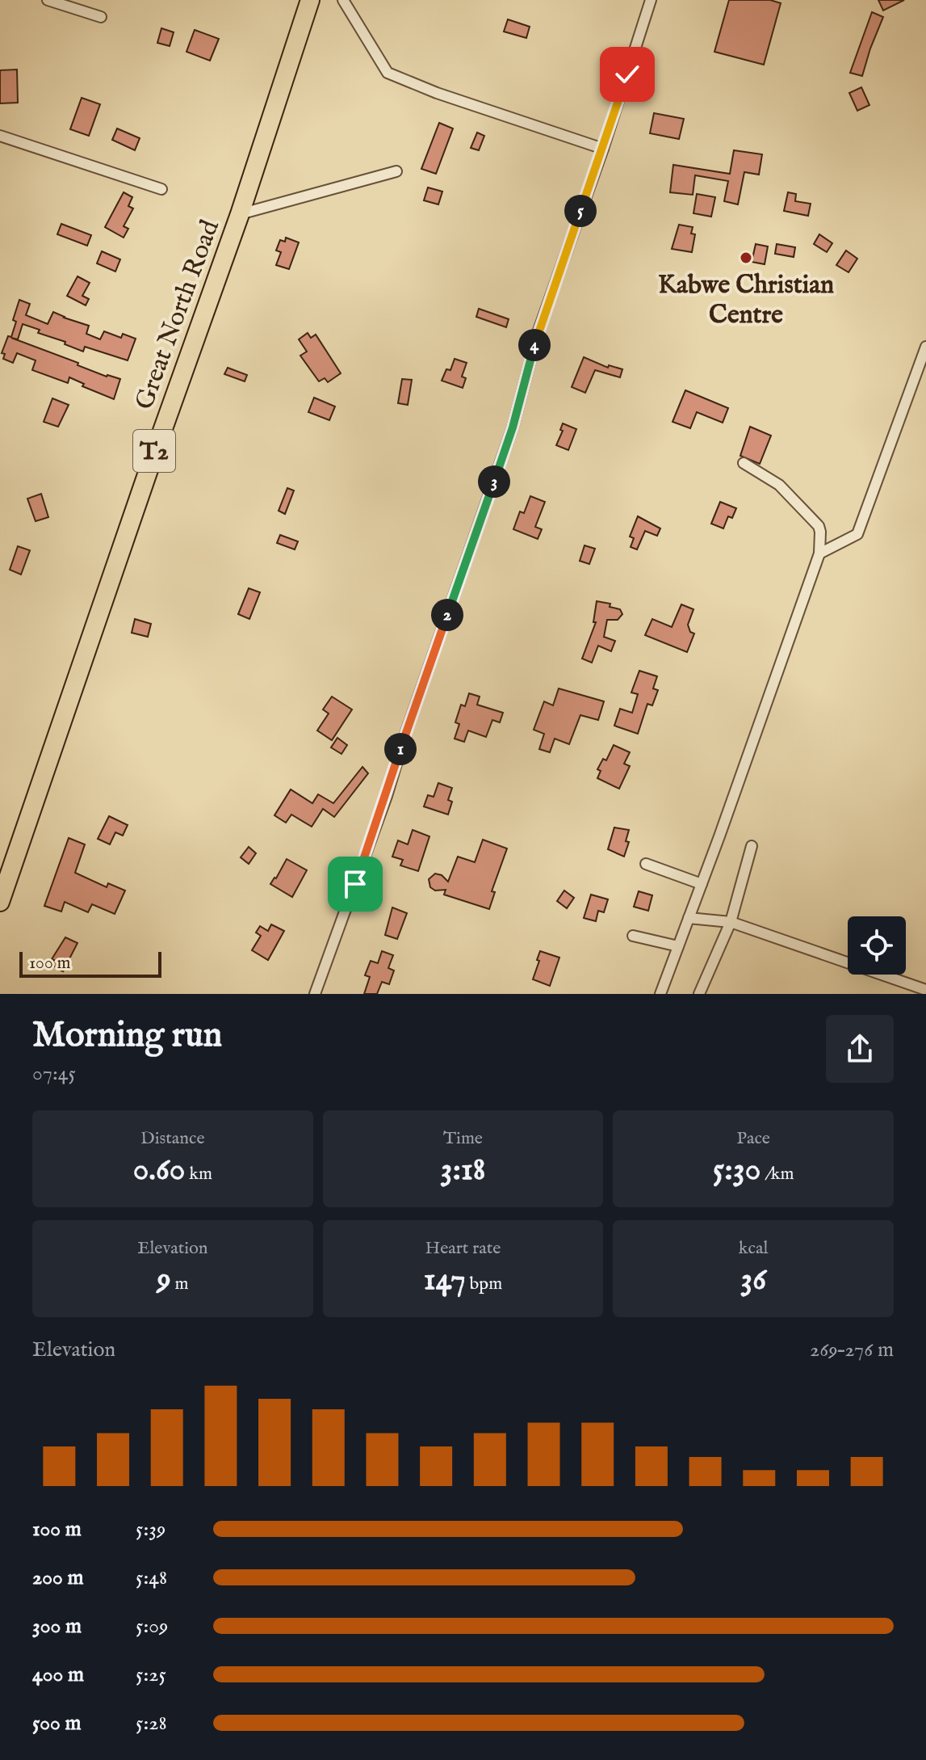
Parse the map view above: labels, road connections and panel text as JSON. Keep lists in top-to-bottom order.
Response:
{
  "streets": {
    "highway": ["Great North Road", "T2"]
  },
  "places": ["Kabwe Christian Centre"],
  "scale_bar": "100 m",
  "page": {
    "pins": [
      "5",
      "4",
      "3",
      "2",
      "1"
    ],
    "scale": "100 m",
    "heading": ["Morning run", "07:45"],
    "stats": [
      ["Distance", "0.60 km"],
      ["Time", "3:18"],
      ["Pace", "5:30 /km"],
      ["Elevation", "9 m"],
      ["Heart rate", "147 bpm"],
      ["kcal", "36"]
    ],
    "chart": ["Elevation", "269–276 m"],
    "list": [
      {
        "name": "100 m",
        "note": "5:39"
      },
      {
        "name": "200 m",
        "note": "5:48"
      },
      {
        "name": "300 m",
        "note": "5:09"
      },
      {
        "name": "400 m",
        "note": "5:25"
      },
      {
        "name": "500 m",
        "note": "5:28"
      }
    ]
  }
}
